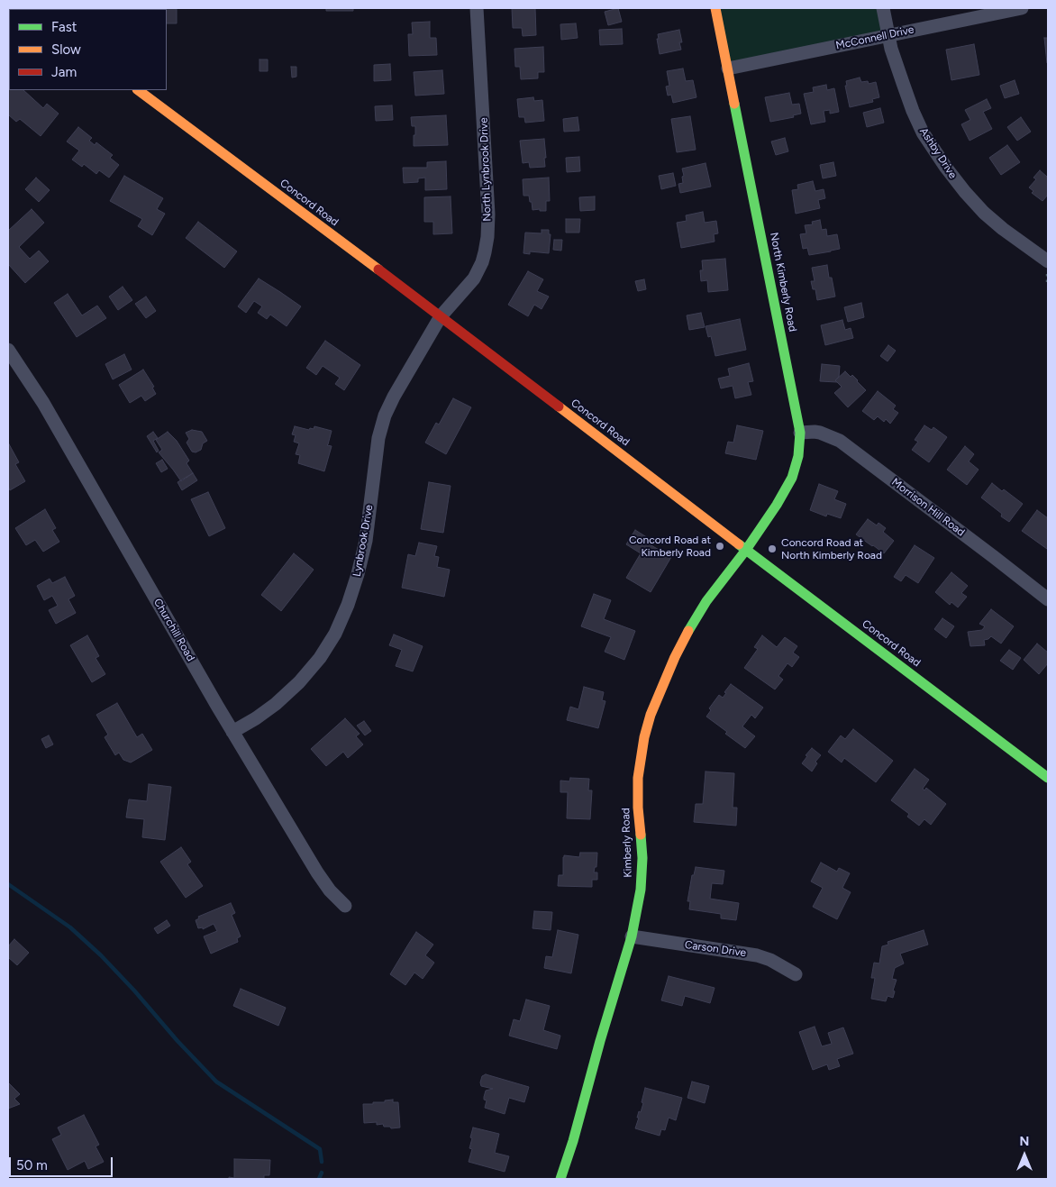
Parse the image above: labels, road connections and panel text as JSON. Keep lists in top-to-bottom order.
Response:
{
  "streets": {
    "street": [
      "McConnell Drive",
      "Ashby Drive",
      "North Lynbrook Drive",
      "Concord Road",
      "North Kimberly Road",
      "Morrison Hill Road",
      "Lynbrook Drive",
      "Churchill Road",
      "Kimberly Road",
      "Carson Drive"
    ]
  },
  "crossings": [
    ["McConnell Drive", "Ashby Drive"],
    ["McConnell Drive", "North Kimberly Road"],
    ["North Lynbrook Drive", "Concord Road"],
    ["North Lynbrook Drive", "Lynbrook Drive"],
    ["Concord Road", "North Kimberly Road"],
    ["Concord Road", "Lynbrook Drive"],
    ["Concord Road", "Kimberly Road"],
    ["North Kimberly Road", "Morrison Hill Road"],
    ["North Kimberly Road", "Kimberly Road"],
    ["Lynbrook Drive", "Churchill Road"],
    ["Kimberly Road", "Carson Drive"]
  ],
  "places": ["Concord Road at Kimberly Road", "Concord Road at North Kimberly Road"],
  "legend": ["Fast", "Slow", "Jam"],
  "scale_bar": "50 m",
  "north": "top"
}
